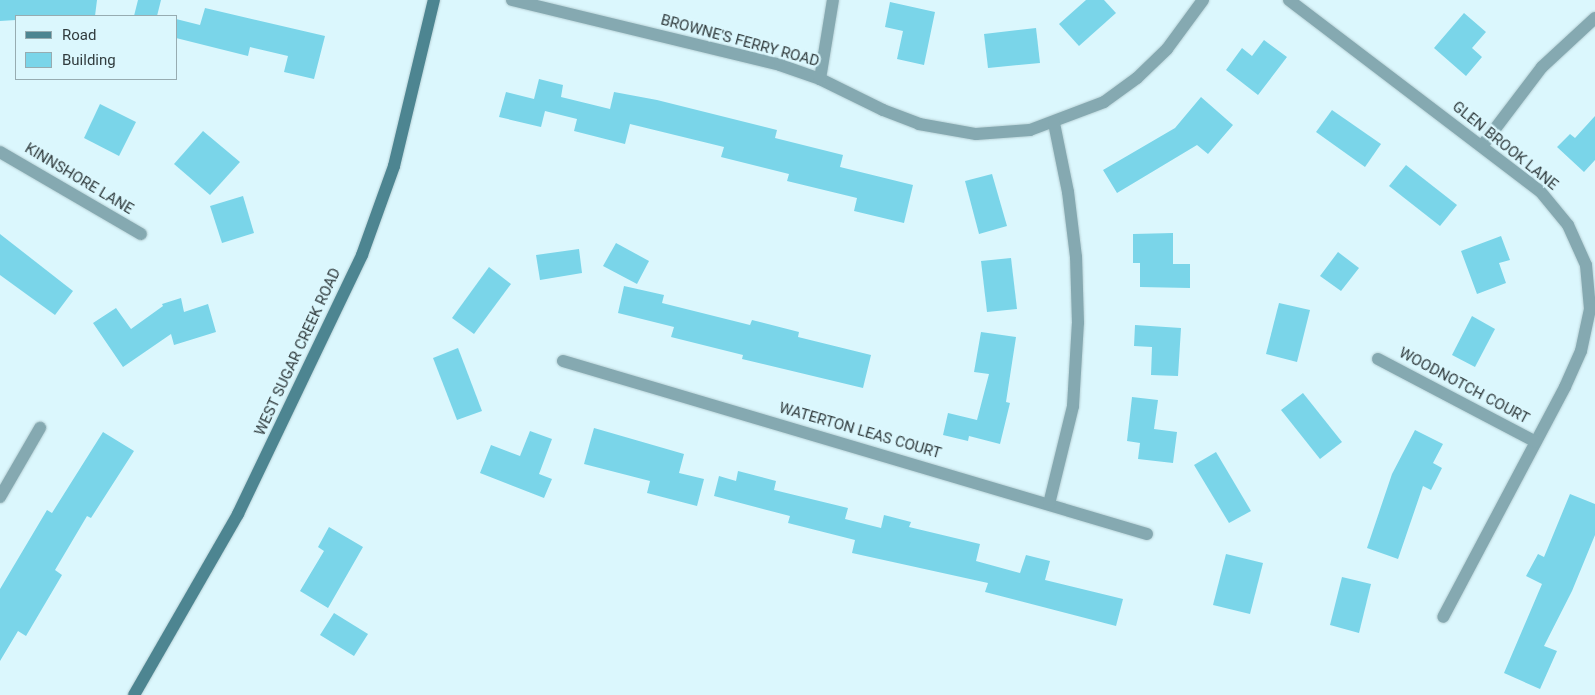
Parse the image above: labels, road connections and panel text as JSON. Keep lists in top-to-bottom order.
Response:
{
  "streets": {
    "main road": ["WEST SUGAR CREEK ROAD"],
    "street": [
      "BROWNE'S FERRY ROAD",
      "GLEN BROOK LANE",
      "KINNSHORE LANE",
      "WOODNOTCH COURT",
      "WATERTON LEAS COURT"
    ]
  },
  "crossings": [
    ["GLEN BROOK LANE", "WOODNOTCH COURT"]
  ],
  "legend": ["Road", "Building"]
}
